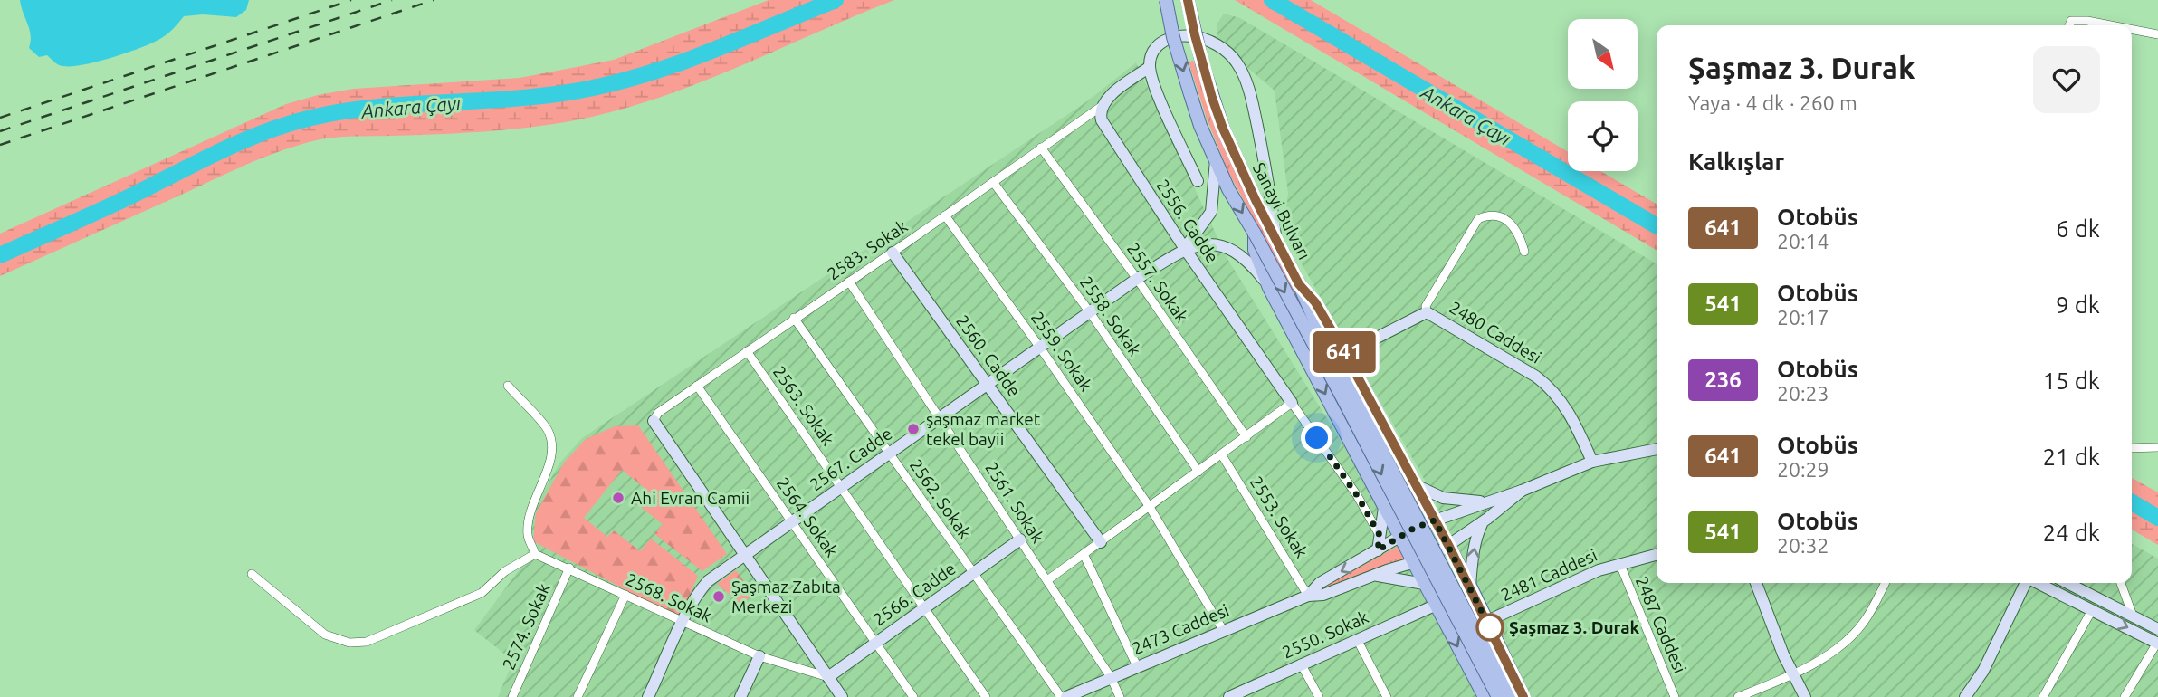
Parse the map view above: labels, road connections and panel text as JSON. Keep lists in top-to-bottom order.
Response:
{
  "streets": {
    "main road": ["Sanayi Bulvarı"],
    "street": [
      "2556. Cadde",
      "2583. Sokak",
      "2557. Sokak",
      "2558. Sokak",
      "2480 Caddesi",
      "2559. Sokak",
      "2560. Cadde",
      "2563. Sokak",
      "2567. Cadde",
      "2562. Sokak",
      "2561. Sokak",
      "2564. Sokak",
      "2553. Sokak",
      "2481 Caddesi",
      "2566. Cadde",
      "2568. Sokak",
      "2487 Caddesi",
      "2574. Sokak",
      "2473 Caddesi",
      "2550. Sokak"
    ]
  },
  "crossings": [
    ["2556. Cadde", "2583. Sokak"],
    ["2556. Cadde", "2567. Cadde"],
    ["2583. Sokak", "2557. Sokak"],
    ["2583. Sokak", "2558. Sokak"],
    ["2583. Sokak", "2559. Sokak"],
    ["2583. Sokak", "2560. Cadde"],
    ["2583. Sokak", "2563. Sokak"],
    ["2583. Sokak", "2562. Sokak"],
    ["2583. Sokak", "2561. Sokak"],
    ["2583. Sokak", "2564. Sokak"],
    ["2557. Sokak", "2567. Cadde"],
    ["2558. Sokak", "2567. Cadde"],
    ["2480 Caddesi", "2473 Caddesi"],
    ["2559. Sokak", "2567. Cadde"],
    ["2559. Sokak", "2473 Caddesi"],
    ["2560. Cadde", "2567. Cadde"],
    ["2563. Sokak", "2567. Cadde"],
    ["2563. Sokak", "2566. Cadde"],
    ["2567. Cadde", "2562. Sokak"],
    ["2567. Cadde", "2561. Sokak"],
    ["2567. Cadde", "2564. Sokak"],
    ["2567. Cadde", "2568. Sokak"],
    ["2562. Sokak", "2566. Cadde"],
    ["2561. Sokak", "2566. Cadde"],
    ["2561. Sokak", "2473 Caddesi"],
    ["2564. Sokak", "2566. Cadde"],
    ["2553. Sokak", "2473 Caddesi"],
    ["2481 Caddesi", "2487 Caddesi"],
    ["2566. Cadde", "2568. Sokak"],
    ["2568. Sokak", "2574. Sokak"]
  ],
  "water": ["Ankara Çayı"],
  "places": [
    "şaşmaz market tekel bayii",
    "Ahi Evran Camii",
    "Şaşmaz Zabıta Merkezi",
    "Şaşmaz 3. Durak"
  ],
  "lines": ["bus line 641"],
  "north": "bottom right",
  "page": {
    "on_map": "641",
    "heading": [
      ["Şaşmaz 3. Durak", "Yaya · 4 dk · 260 m"],
      "Kalkışlar"
    ],
    "list": [
      {
        "mark": "641",
        "name": "Otobüs",
        "note": "20:14",
        "value": "6 dk"
      },
      {
        "mark": "541",
        "name": "Otobüs",
        "note": "20:17",
        "value": "9 dk"
      },
      {
        "mark": "236",
        "name": "Otobüs",
        "note": "20:23",
        "value": "15 dk"
      },
      {
        "mark": "641",
        "name": "Otobüs",
        "note": "20:29",
        "value": "21 dk"
      },
      {
        "mark": "541",
        "name": "Otobüs",
        "note": "20:32",
        "value": "24 dk"
      }
    ]
  }
}
